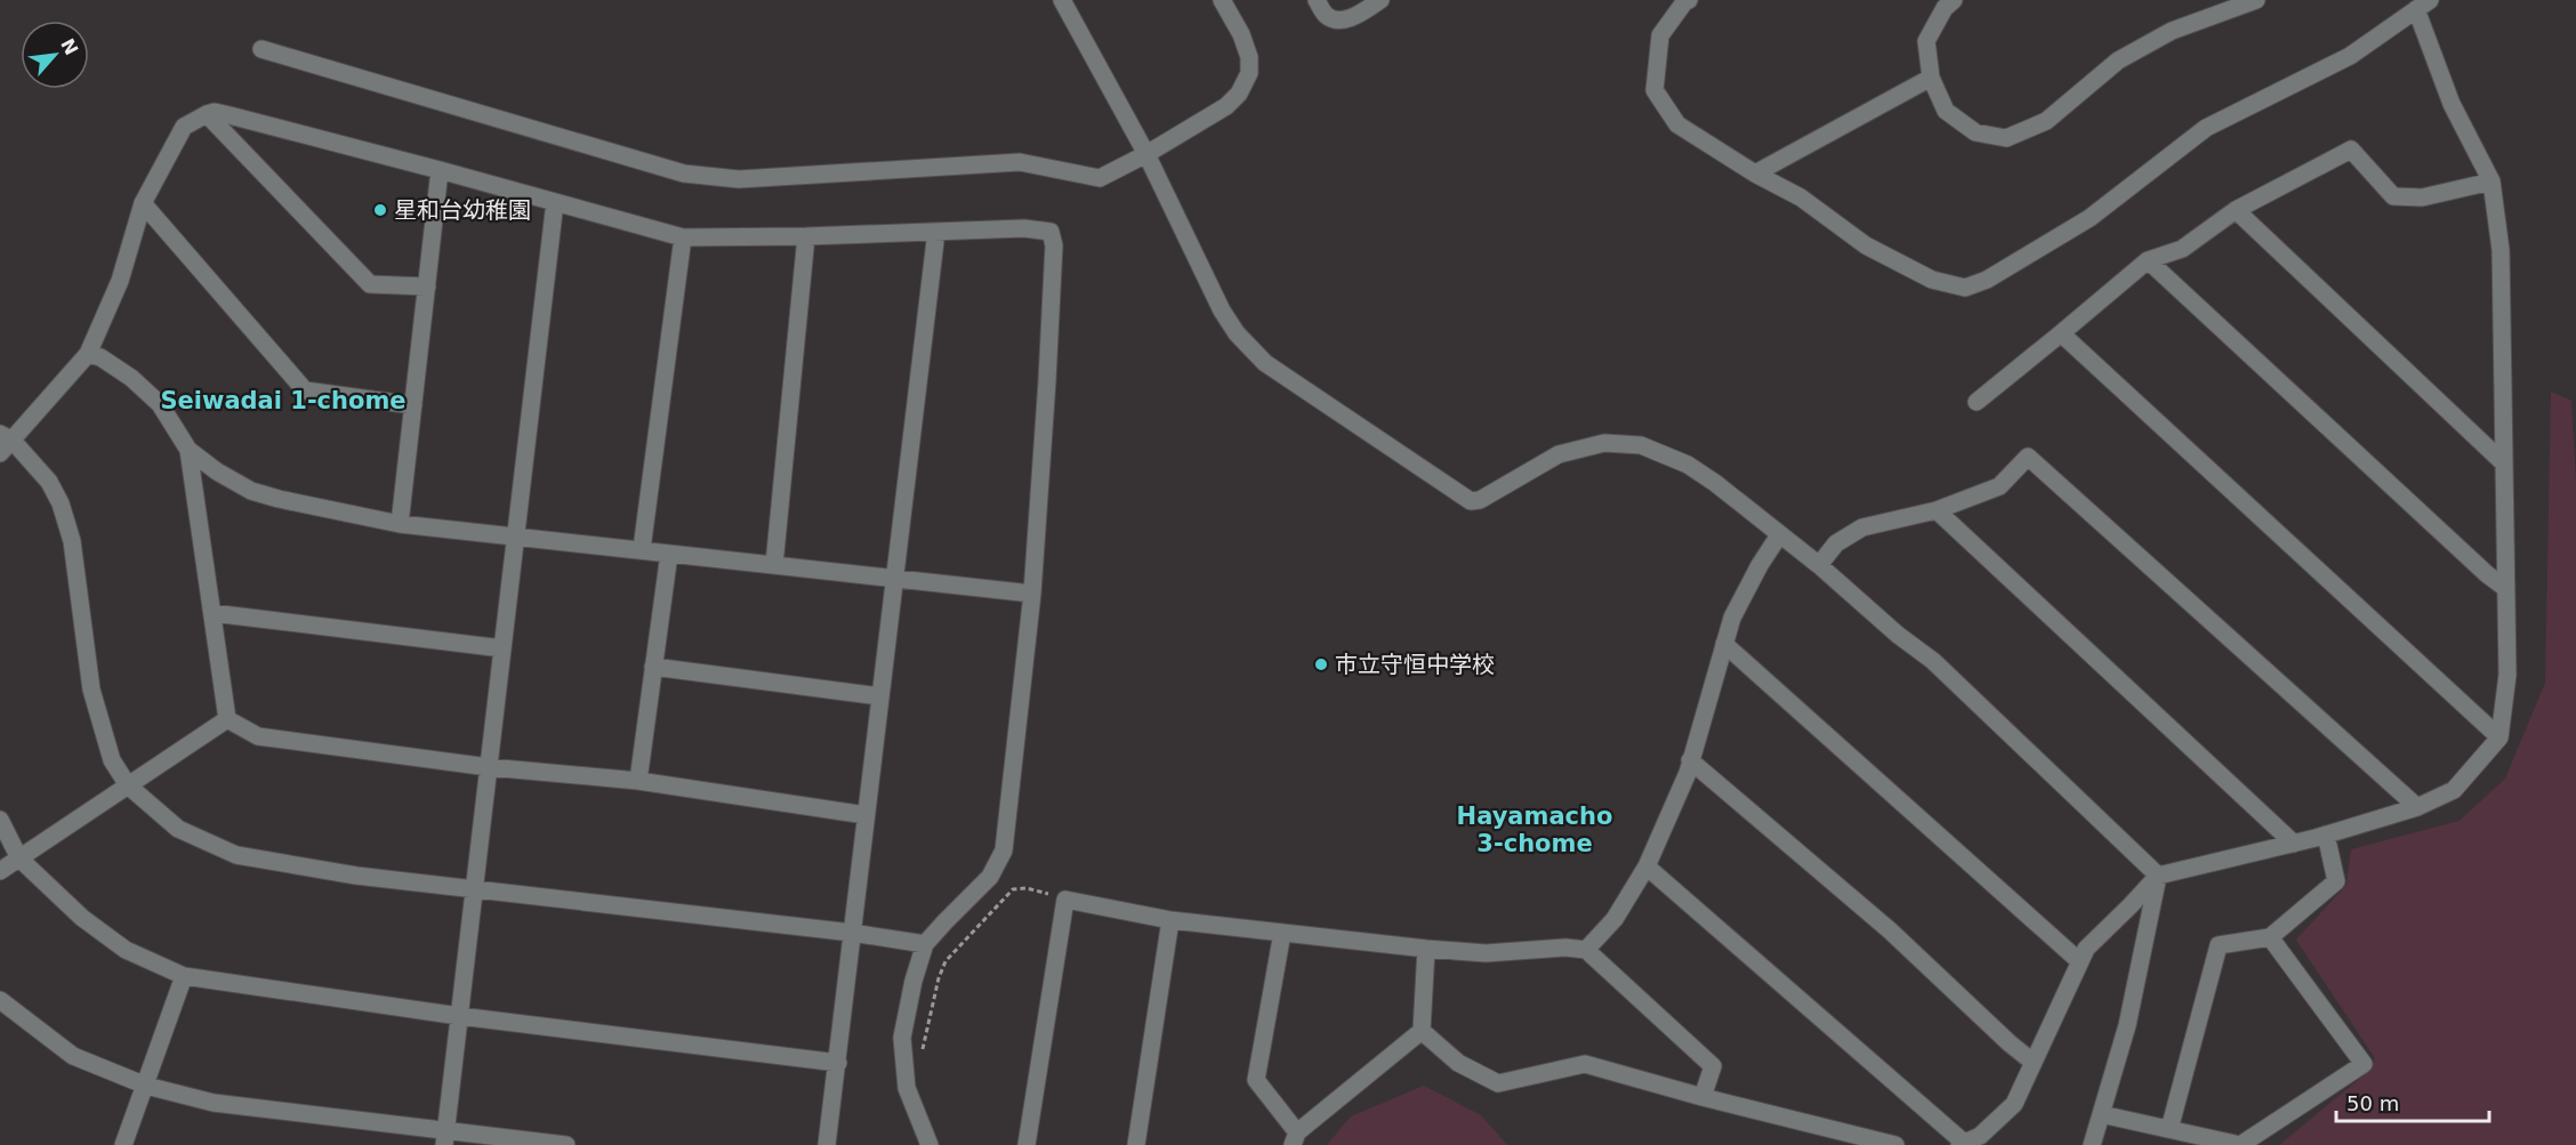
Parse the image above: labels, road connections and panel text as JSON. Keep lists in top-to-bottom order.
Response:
{
  "districts": ["Seiwadai 1-chome", "Hayamacho 3-chome"],
  "places": ["星和台幼稚園", "市立守恒中学校"],
  "scale_bar": "50 m",
  "north": "top right"
}
